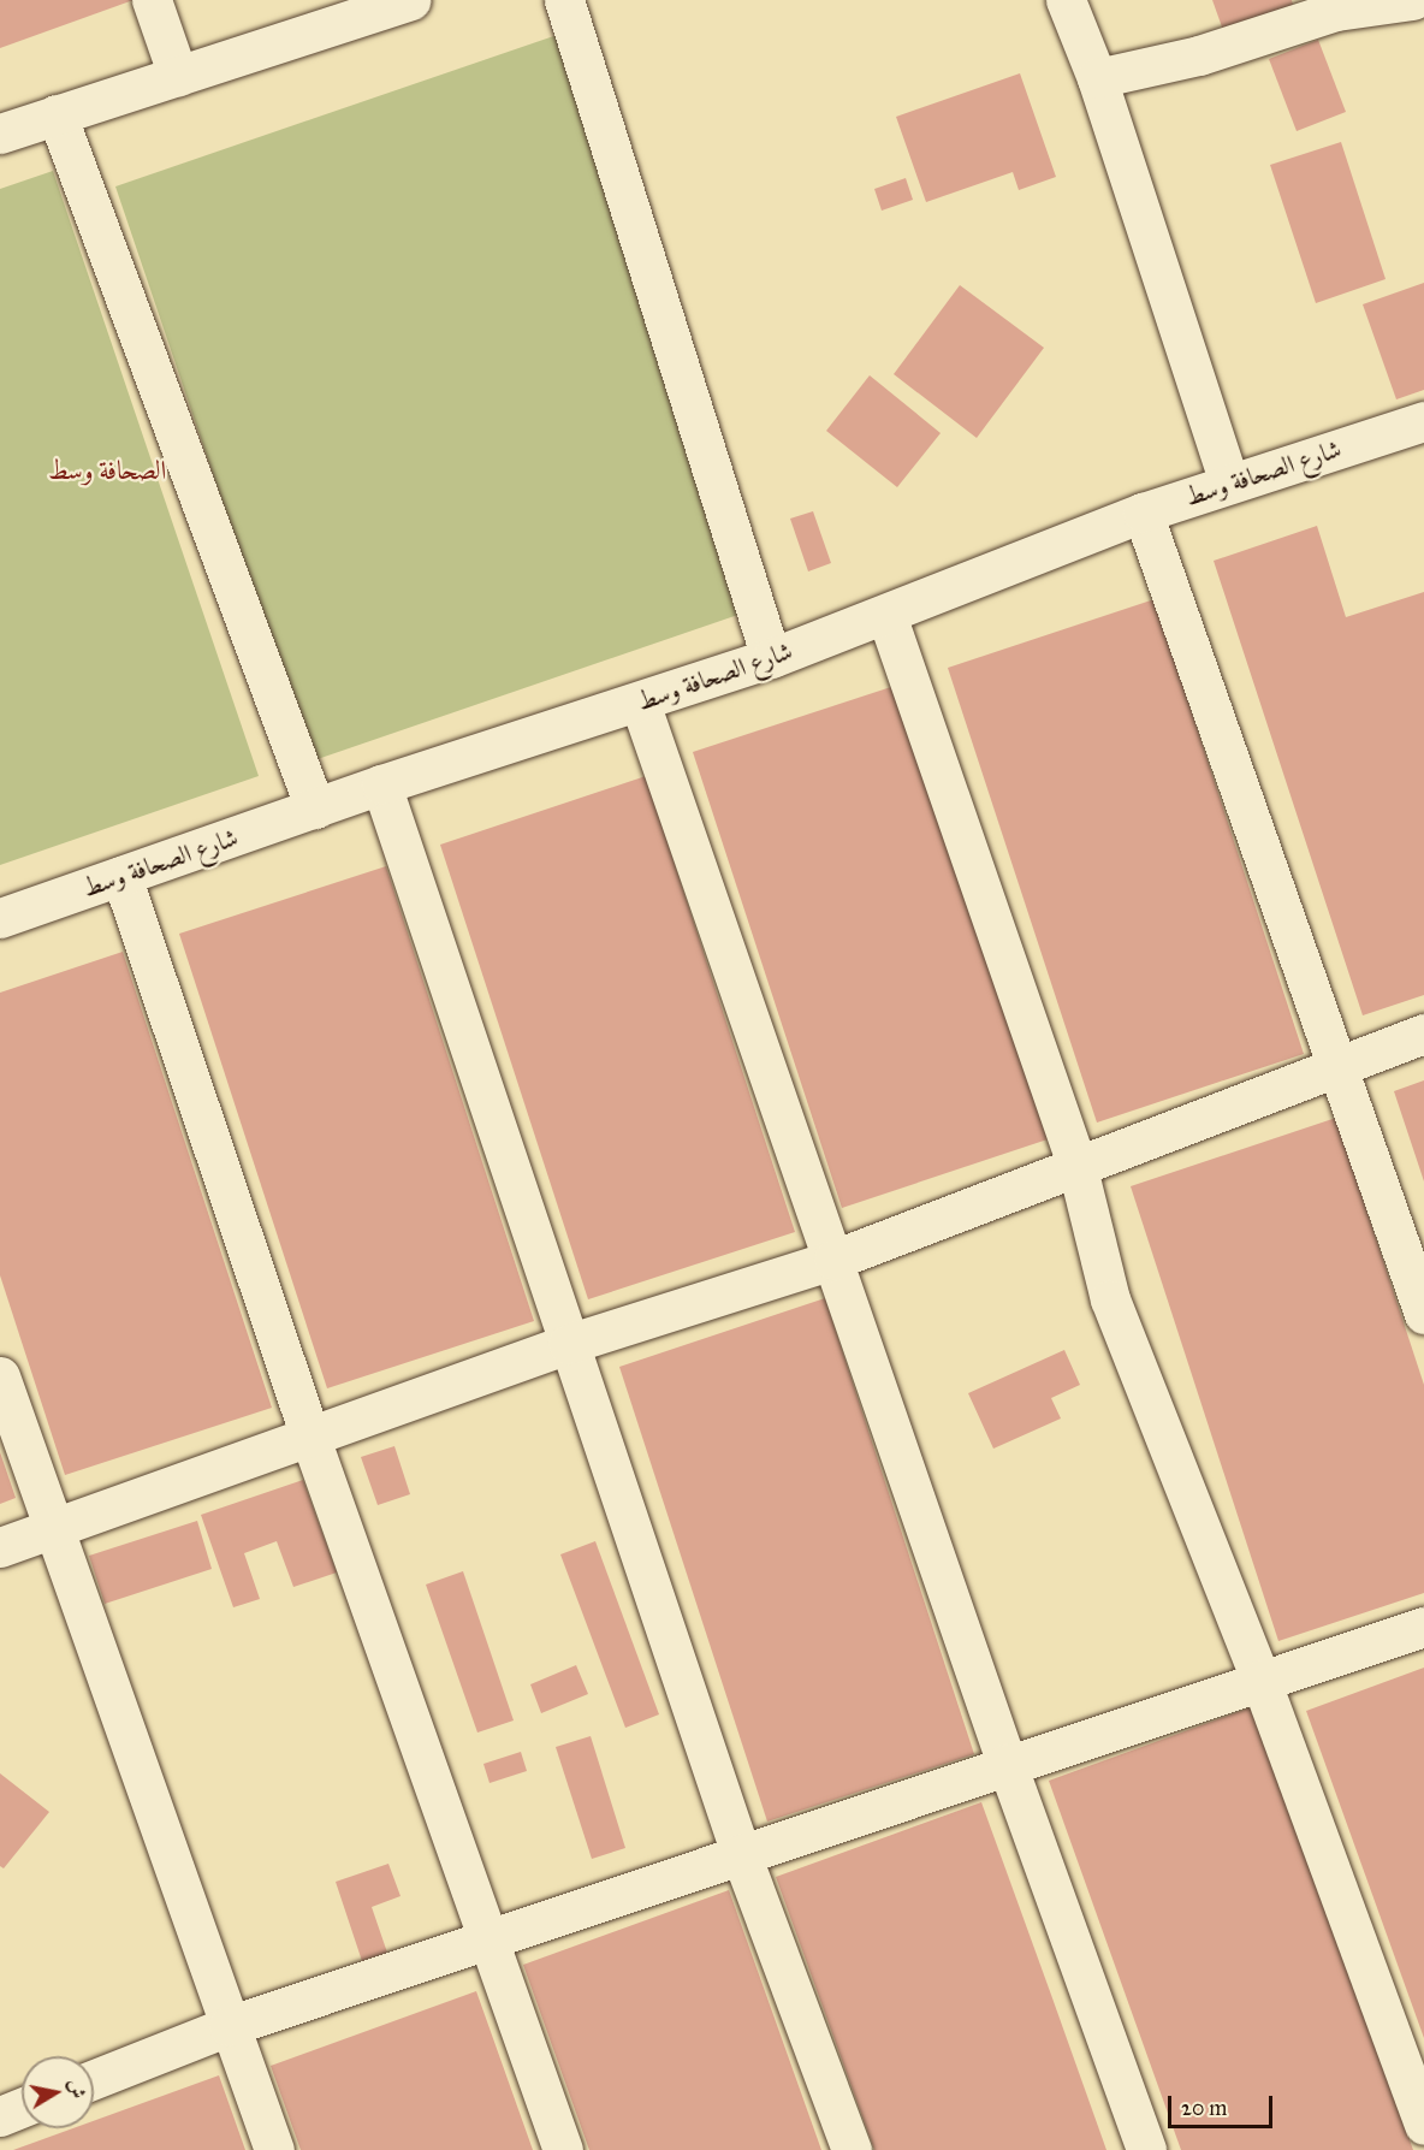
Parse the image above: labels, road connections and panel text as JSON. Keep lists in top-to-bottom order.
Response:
{
  "streets": {
    "street": ["شارع الصحافة وسط"]
  },
  "districts": ["الصحافة وسط"],
  "scale_bar": "20 m",
  "north": "right"
}
